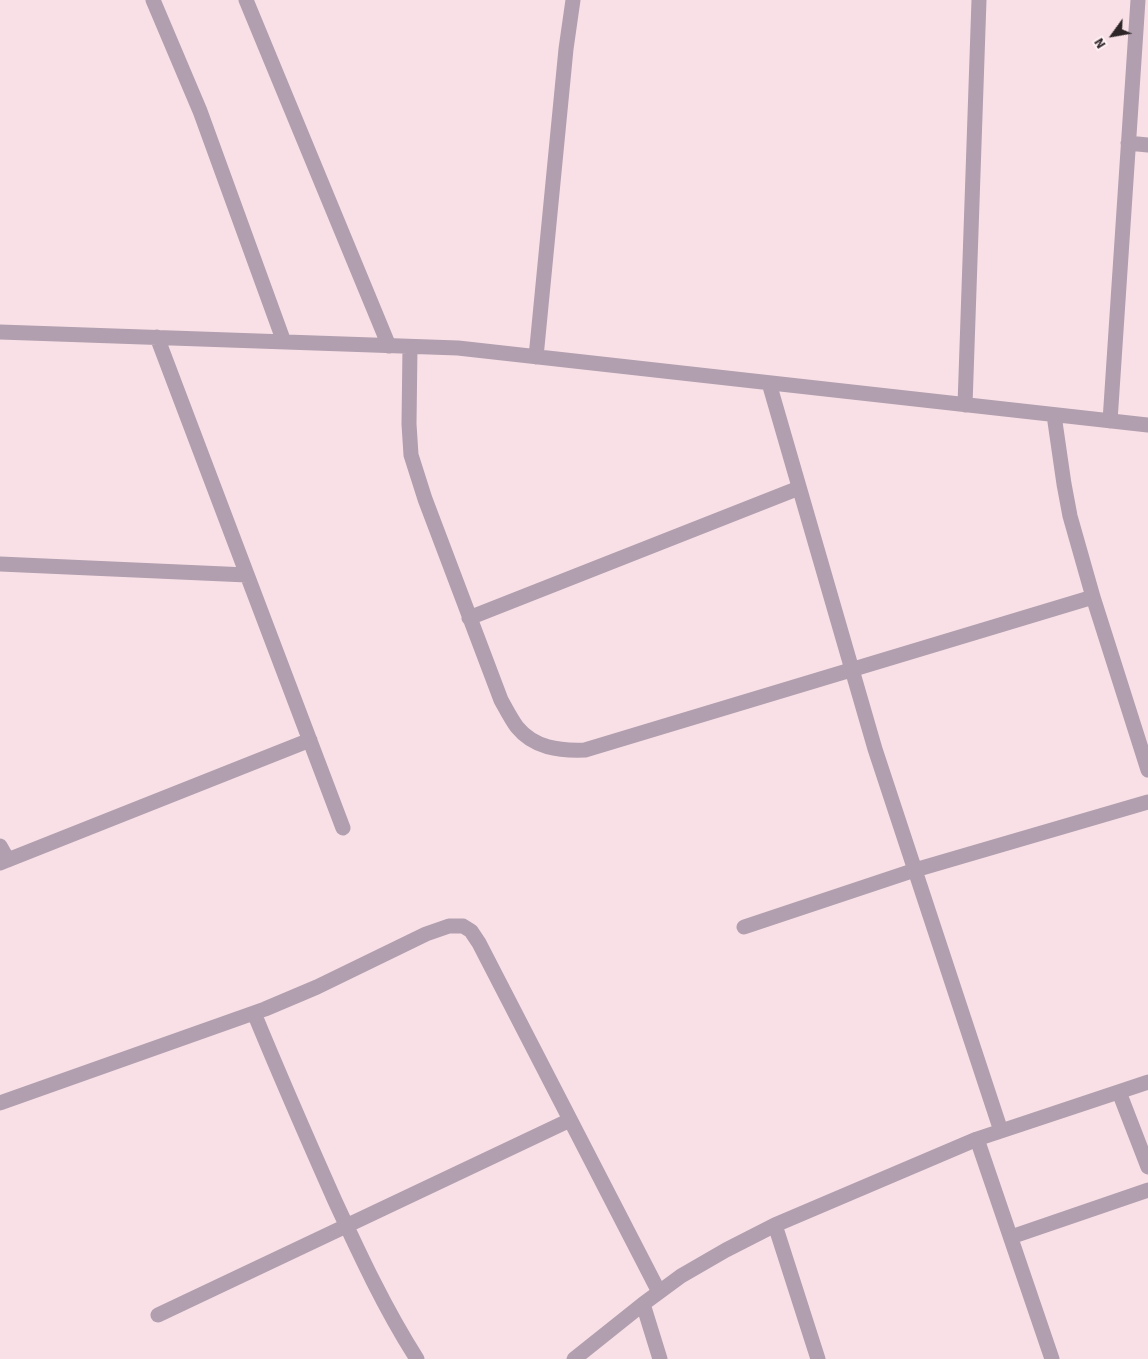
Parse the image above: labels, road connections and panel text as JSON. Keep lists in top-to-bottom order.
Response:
{
  "north": "bottom left"
}
